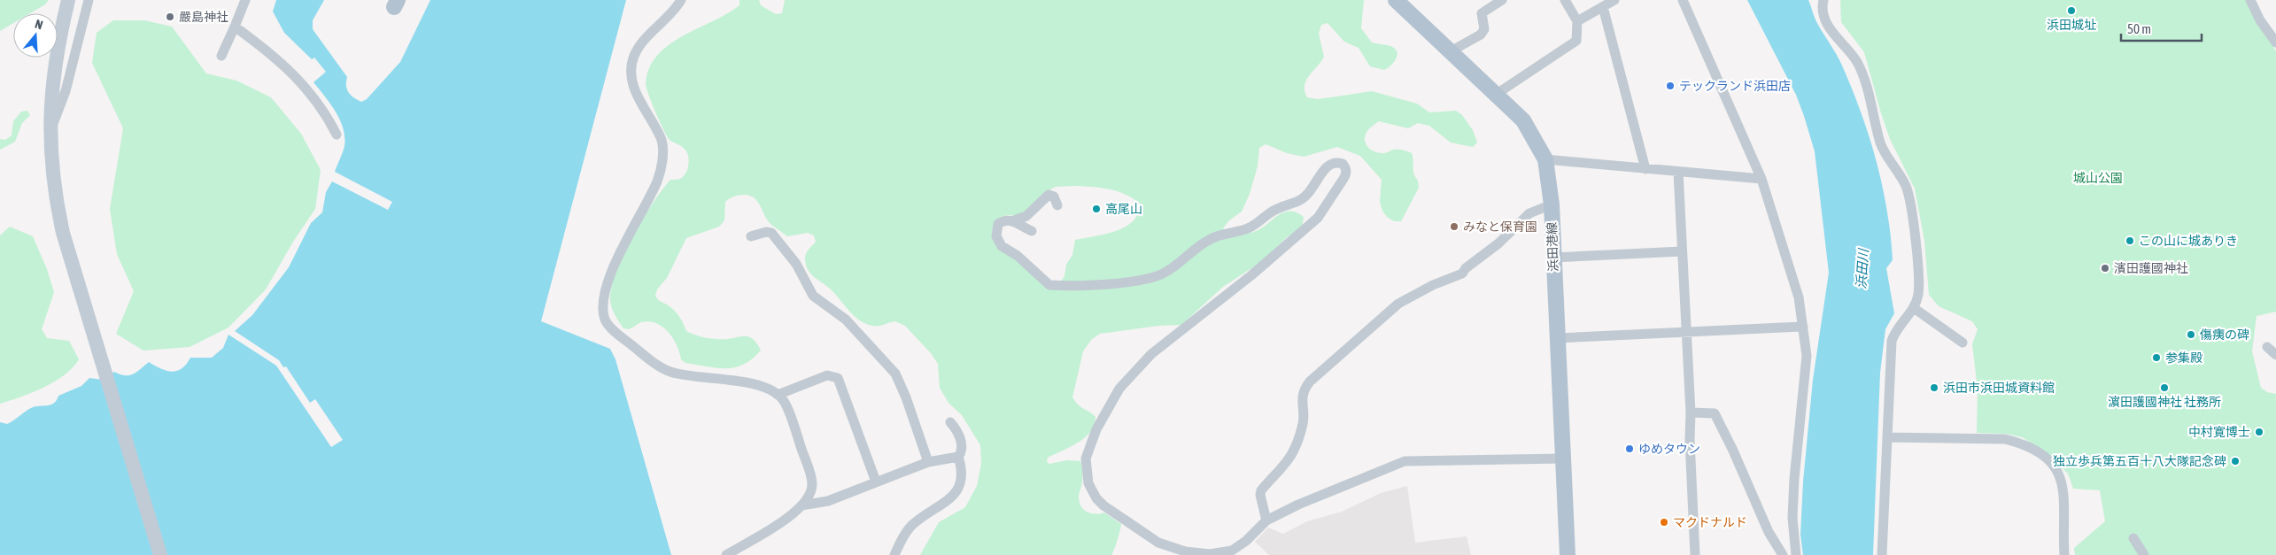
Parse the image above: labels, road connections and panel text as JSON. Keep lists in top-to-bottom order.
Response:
{
  "streets": {
    "main road": ["浜田港線"]
  },
  "water": ["浜田川"],
  "parks": ["城山公園"],
  "places": [
    "浜田城址",
    "嚴島神社",
    "テックランド浜田店",
    "高尾山",
    "みなと保育園",
    "この山に城ありき",
    "濱田護國神社",
    "傷痍の碑",
    "参集殿",
    "浜田市浜田城資料館",
    "濵田護國神社 社務所",
    "中村寛博士",
    "ゆめタウン",
    "独立歩兵第五百十八大隊記念碑",
    "マクドナルド"
  ],
  "scale_bar": "50 m",
  "north": "top"
}
